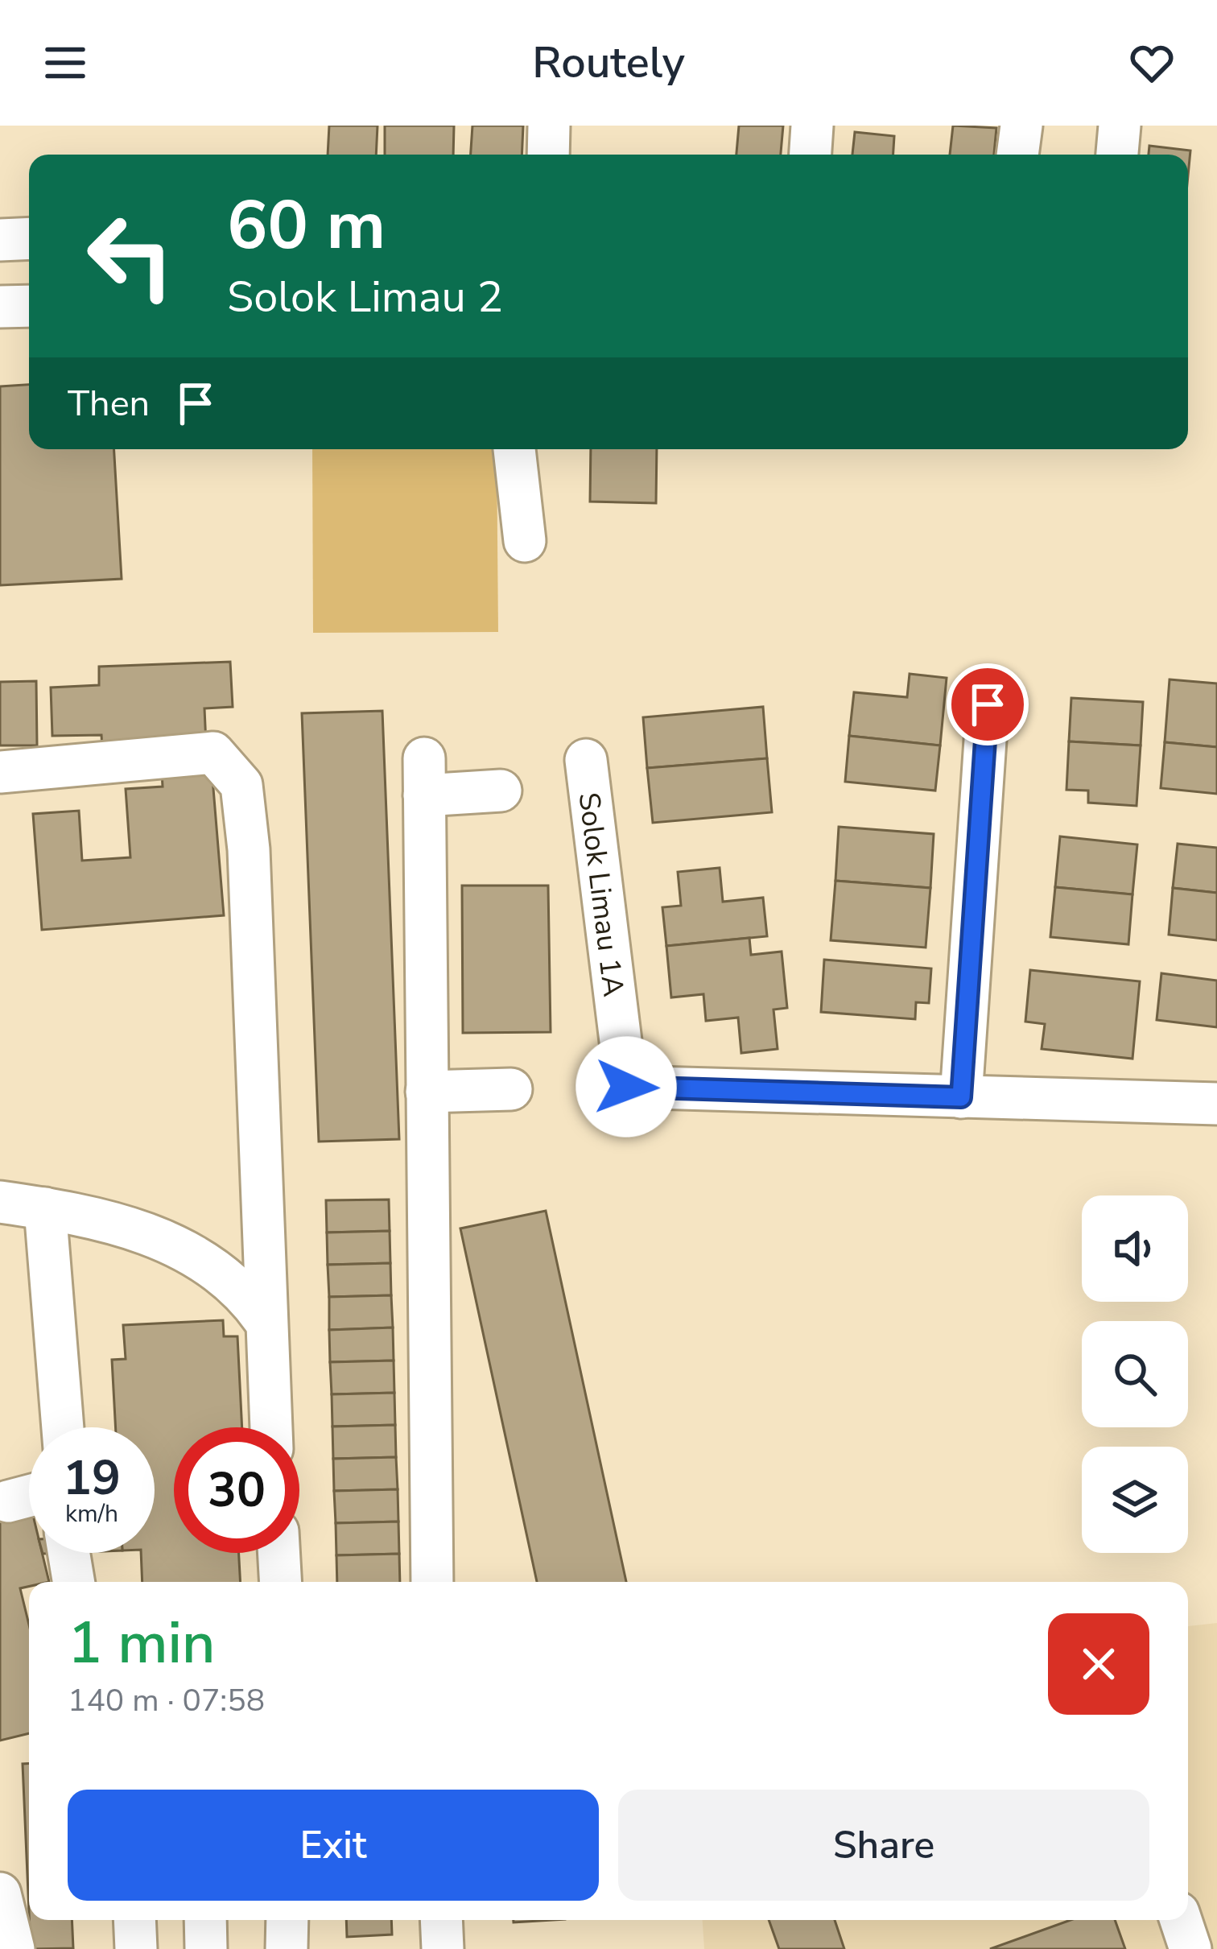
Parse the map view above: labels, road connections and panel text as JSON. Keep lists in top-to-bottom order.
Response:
{
  "streets": {
    "street": ["Solok Limau 1A"]
  },
  "page": {
    "header": "Routely",
    "turn": ["60 m", "Solok Limau 2"],
    "then": "Then",
    "speed": "19 km/h",
    "limit": "30",
    "heading": ["1 min", "140 m · 07:58"],
    "buttons": ["Exit", "Share"]
  }
}
